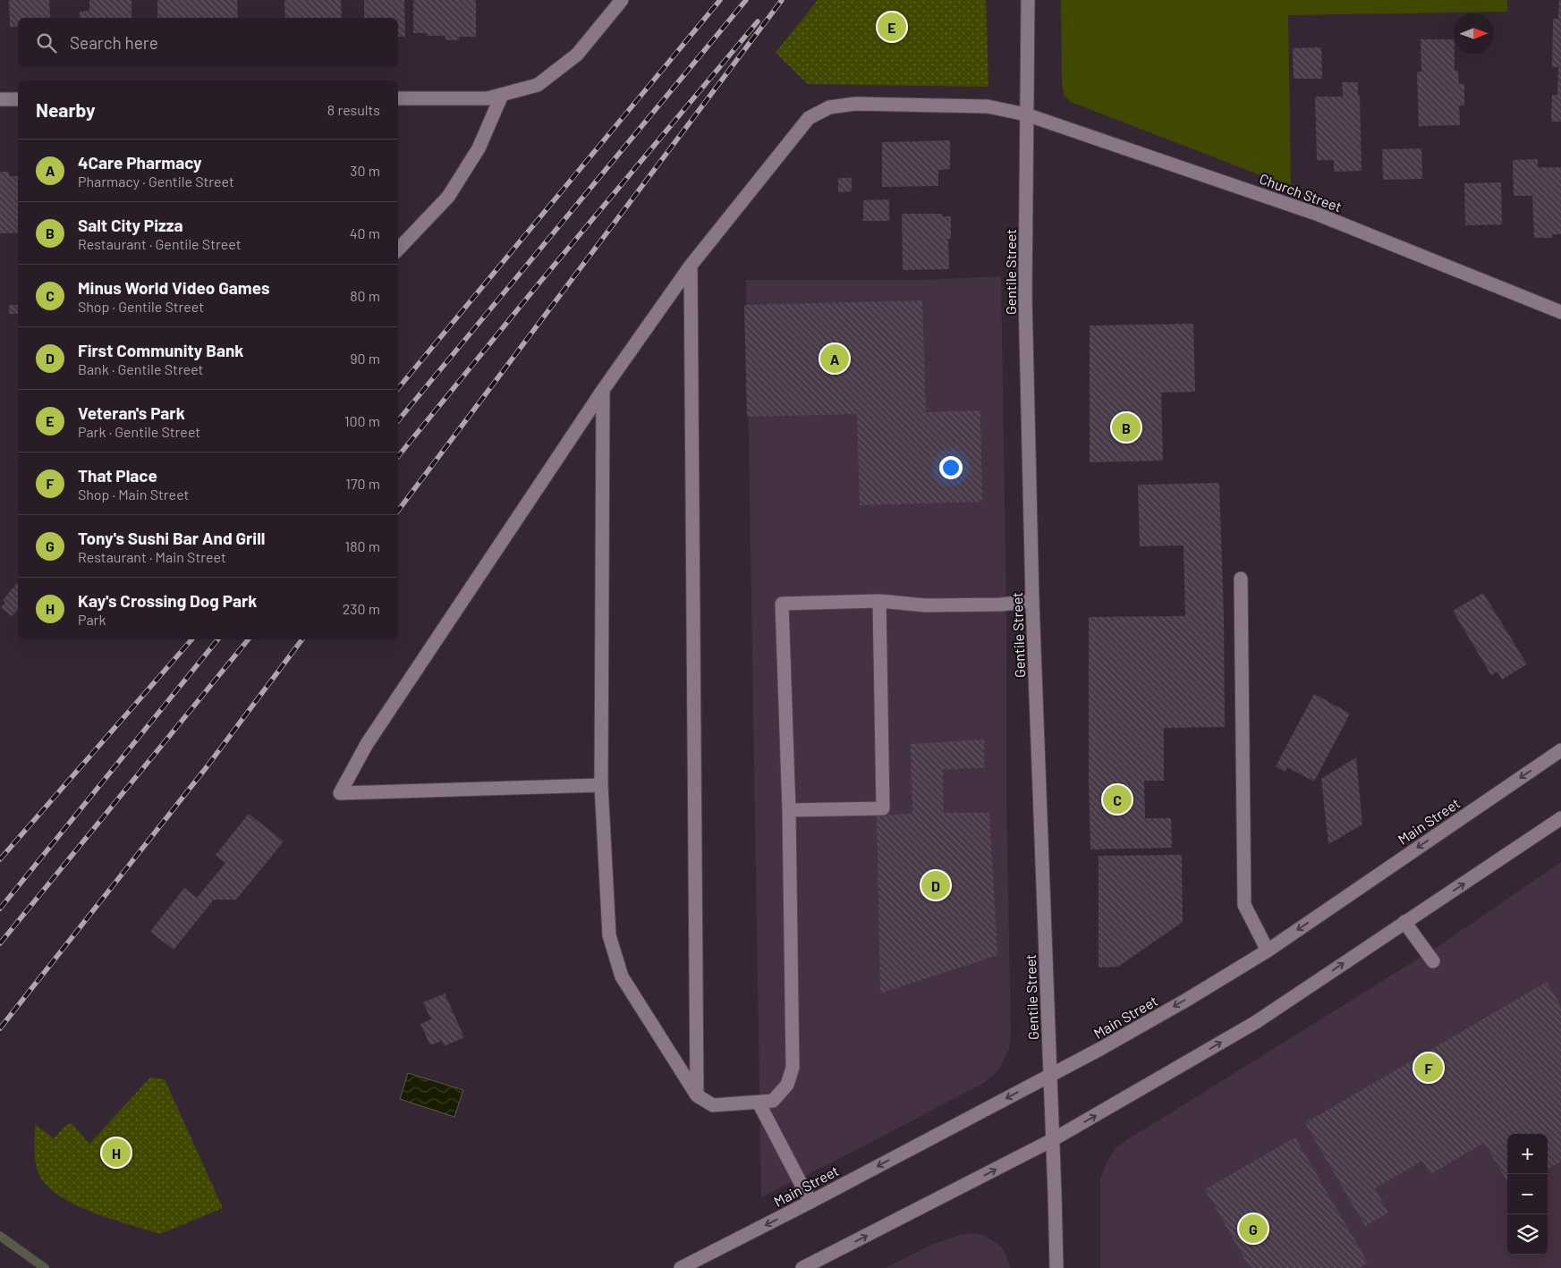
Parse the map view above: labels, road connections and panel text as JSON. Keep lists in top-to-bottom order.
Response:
{
  "streets": {
    "main road": ["Church Street", "Gentile Street", "Main Street"]
  },
  "crossings": [
    ["Church Street", "Gentile Street"],
    ["Gentile Street", "Main Street"]
  ],
  "north": "right",
  "page": {
    "pins": [
      "E",
      "A",
      "B",
      "C",
      "D",
      "F",
      "H",
      "G"
    ],
    "search": "Search here",
    "heading": ["Nearby", "8 results"],
    "list": [
      {
        "mark": "A",
        "name": "4Care Pharmacy",
        "note": "Pharmacy · Gentile Street",
        "value": "30 m"
      },
      {
        "mark": "B",
        "name": "Salt City Pizza",
        "note": "Restaurant · Gentile Street",
        "value": "40 m"
      },
      {
        "mark": "C",
        "name": "Minus World Video Games",
        "note": "Shop · Gentile Street",
        "value": "80 m"
      },
      {
        "mark": "D",
        "name": "First Community Bank",
        "note": "Bank · Gentile Street",
        "value": "90 m"
      },
      {
        "mark": "E",
        "name": "Veteran's Park",
        "note": "Park · Gentile Street",
        "value": "100 m"
      },
      {
        "mark": "F",
        "name": "That Place",
        "note": "Shop · Main Street",
        "value": "170 m"
      },
      {
        "mark": "G",
        "name": "Tony's Sushi Bar And Grill",
        "note": "Restaurant · Main Street",
        "value": "180 m"
      },
      {
        "mark": "H",
        "name": "Kay's Crossing Dog Park",
        "note": "Park",
        "value": "230 m"
      }
    ],
    "map_buttons": ["+", "−"]
  }
}
